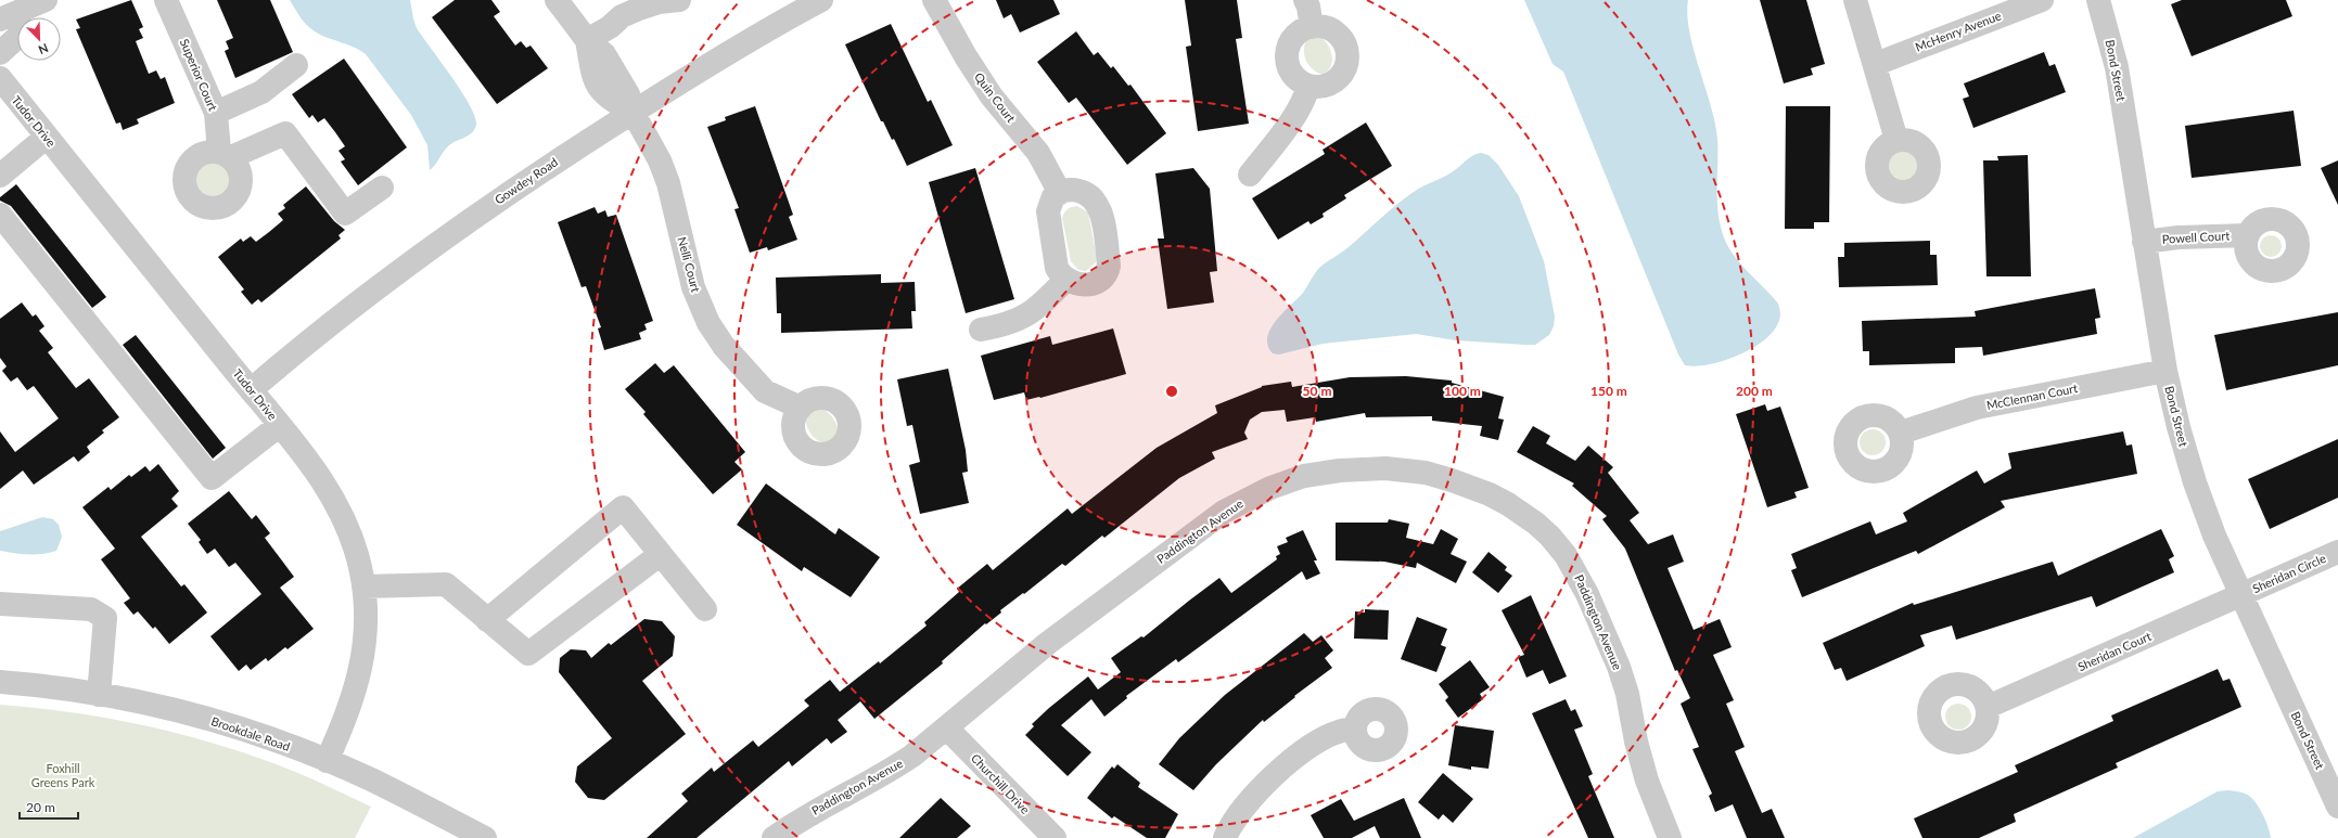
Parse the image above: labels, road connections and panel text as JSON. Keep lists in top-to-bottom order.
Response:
{
  "streets": {
    "street": [
      "McHenry Avenue",
      "Bond Street",
      "Superior Court",
      "Quin Court",
      "Tudor Drive",
      "Gowdey Road",
      "Powell Court",
      "Nelli Court",
      "McClennan Court",
      "Paddington Avenue",
      "Sheridan Circle",
      "Sheridan Court",
      "Brookdale Road",
      "Churchill Drive"
    ]
  },
  "crossings": [
    ["Bond Street", "Powell Court"],
    ["Bond Street", "McClennan Court"],
    ["Bond Street", "Sheridan Circle"],
    ["Bond Street", "Sheridan Court"],
    ["Tudor Drive", "Gowdey Road"],
    ["Tudor Drive", "Brookdale Road"],
    ["Gowdey Road", "Nelli Court"],
    ["Paddington Avenue", "Churchill Drive"],
    ["Sheridan Circle", "Sheridan Court"]
  ],
  "parks": ["Foxhill Greens Park"],
  "scale_bar": "20 m",
  "north": "bottom right",
  "rings": [
    "50 m",
    "100 m",
    "150 m",
    "200 m"
  ]
}
